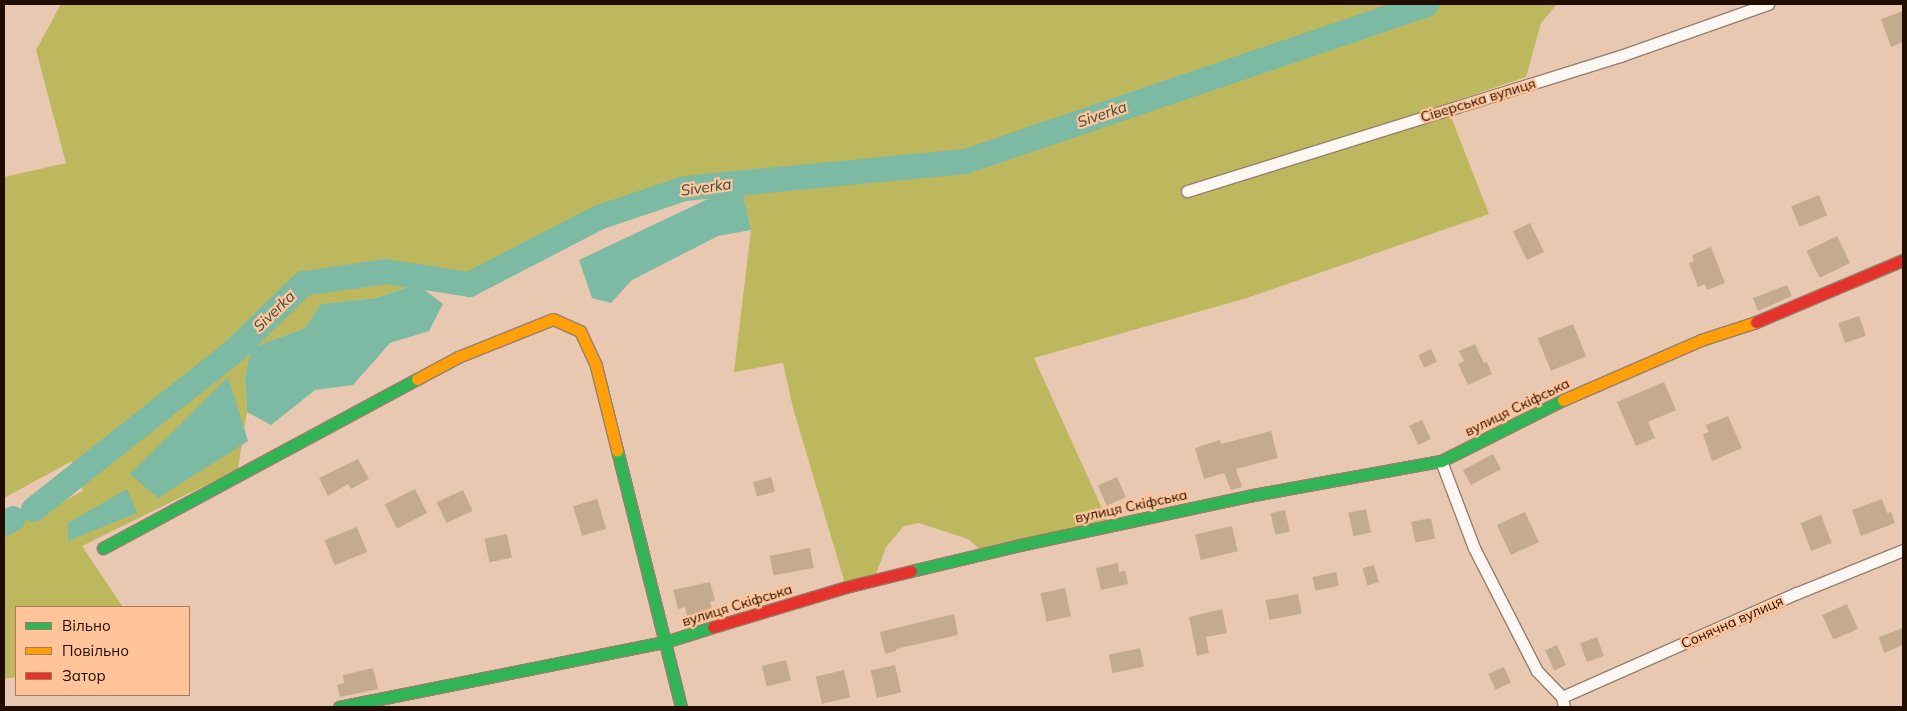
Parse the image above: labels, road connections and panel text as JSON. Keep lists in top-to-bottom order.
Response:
{
  "streets": {
    "street": ["Сіверська вулиця", "вулиця Скіфська", "Сонячна вулиця"]
  },
  "water": ["Siverka"],
  "legend": ["Вільно", "Повільно", "Затор"]
}
